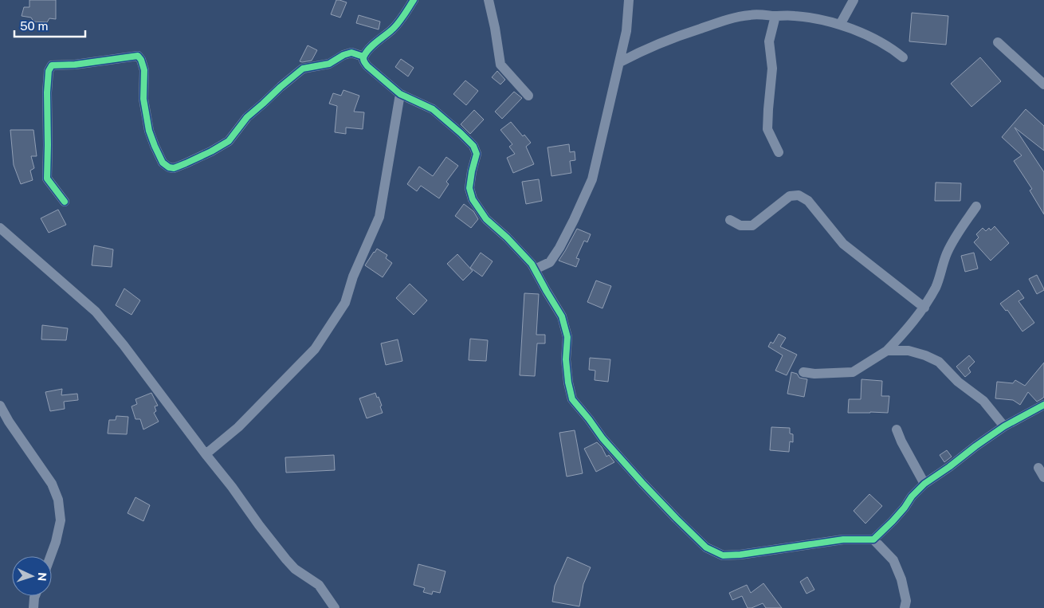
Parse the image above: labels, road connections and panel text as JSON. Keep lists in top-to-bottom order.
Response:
{
  "scale_bar": "50 m",
  "north": "right"
}
